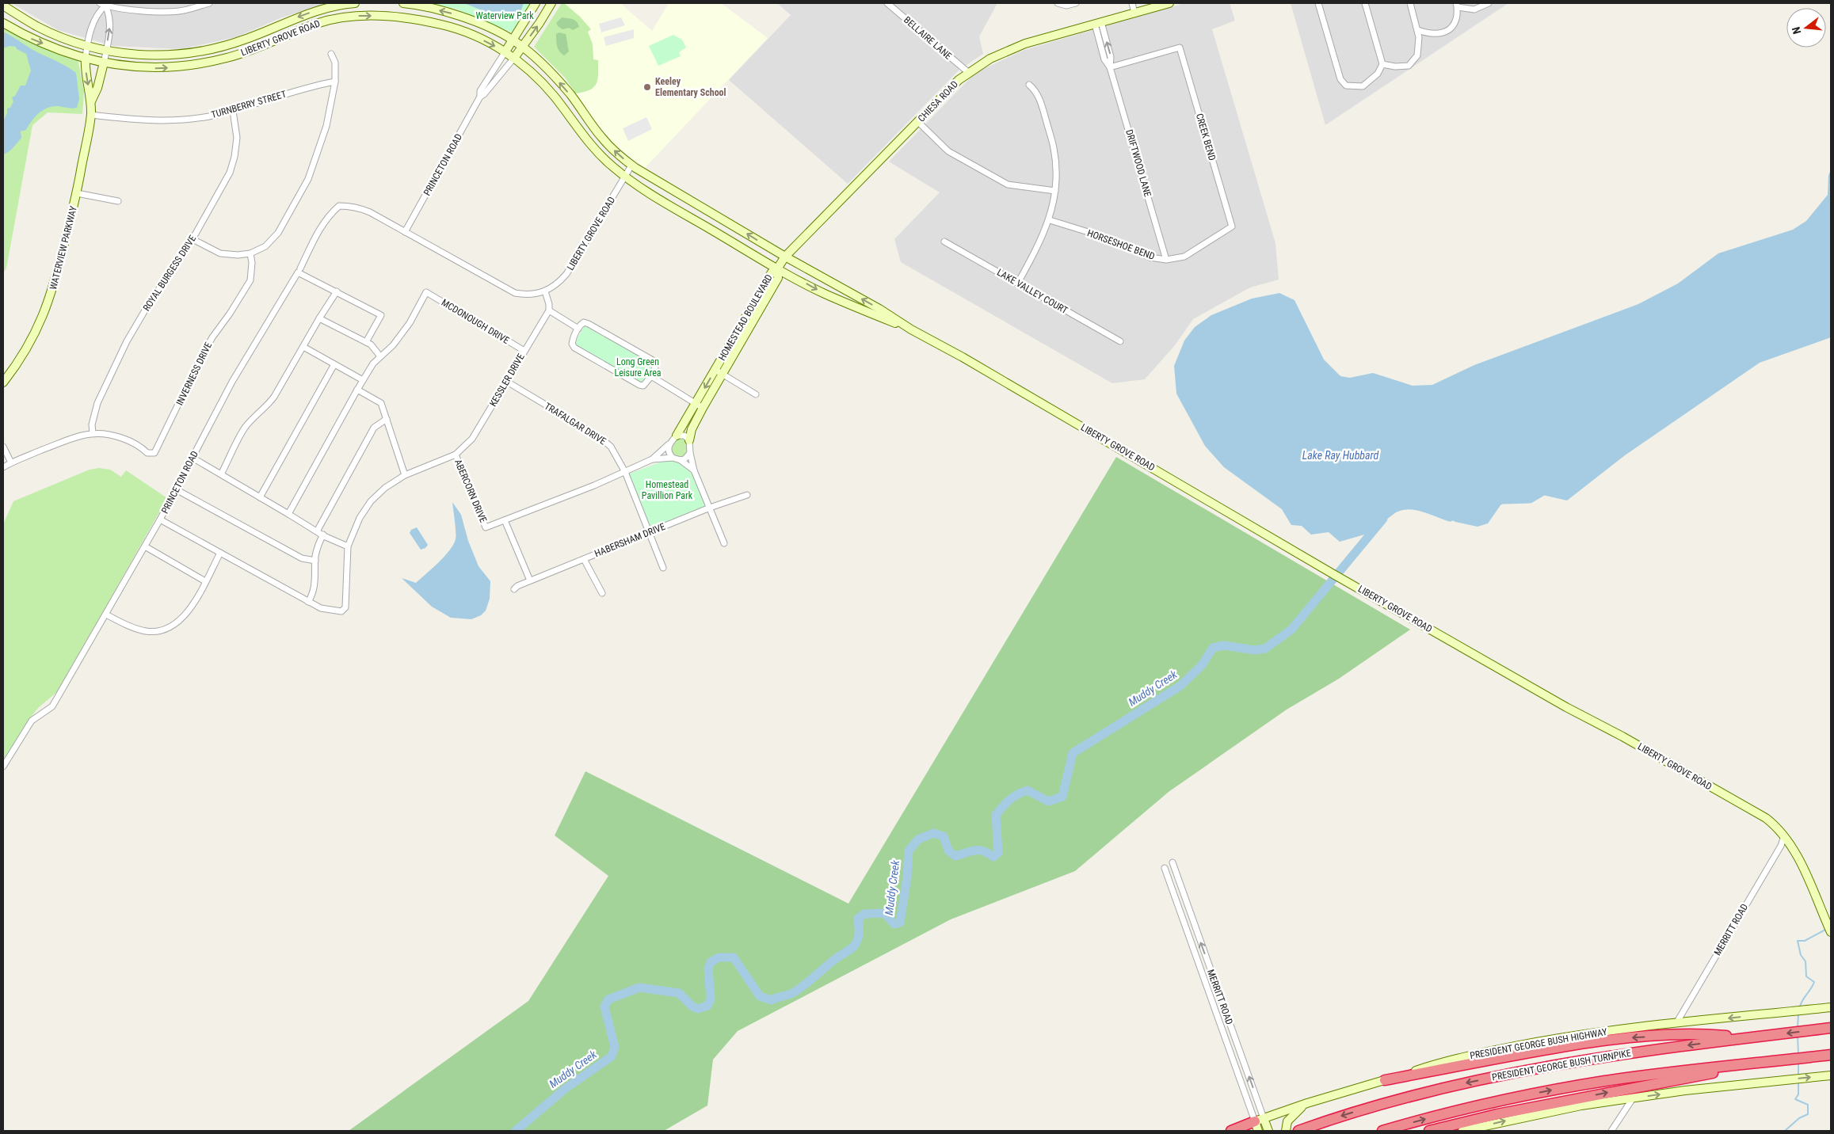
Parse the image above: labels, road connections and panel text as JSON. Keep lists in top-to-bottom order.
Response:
{
  "streets": {
    "highway": ["PRESIDENT GEORGE BUSH TURNPIKE"],
    "main road": [
      "LIBERTY GROVE ROAD",
      "CHIESA ROAD",
      "PRINCETON ROAD",
      "WATERVIEW PARKWAY",
      "HOMESTEAD BOULEVARD",
      "MERRITT ROAD",
      "PRESIDENT GEORGE BUSH HIGHWAY"
    ],
    "street": [
      "BELLAIRE LANE",
      "TURNBERRY STREET",
      "CREEK BEND",
      "DRIFTWOOD LANE",
      "HORSESHOE BEND",
      "ROYAL BURGESS DRIVE",
      "LAKE VALLEY COURT",
      "MCDONOUGH DRIVE",
      "INVERNESS DRIVE",
      "KESSLER DRIVE",
      "TRAFALGAR DRIVE",
      "ABERCORN DRIVE",
      "HABERSHAM DRIVE"
    ]
  },
  "crossings": [
    ["LIBERTY GROVE ROAD", "CHIESA ROAD"],
    ["LIBERTY GROVE ROAD", "PRINCETON ROAD"],
    ["LIBERTY GROVE ROAD", "WATERVIEW PARKWAY"],
    ["LIBERTY GROVE ROAD", "HOMESTEAD BOULEVARD"],
    ["LIBERTY GROVE ROAD", "MERRITT ROAD"],
    ["BELLAIRE LANE", "CHIESA ROAD"],
    ["CHIESA ROAD", "DRIFTWOOD LANE"],
    ["CHIESA ROAD", "HOMESTEAD BOULEVARD"],
    ["TURNBERRY STREET", "WATERVIEW PARKWAY"],
    ["TURNBERRY STREET", "ROYAL BURGESS DRIVE"],
    ["CREEK BEND", "DRIFTWOOD LANE"],
    ["CREEK BEND", "HORSESHOE BEND"],
    ["DRIFTWOOD LANE", "HORSESHOE BEND"],
    ["ROYAL BURGESS DRIVE", "INVERNESS DRIVE"],
    ["HOMESTEAD BOULEVARD", "TRAFALGAR DRIVE"],
    ["HOMESTEAD BOULEVARD", "ABERCORN DRIVE"],
    ["HOMESTEAD BOULEVARD", "HABERSHAM DRIVE"],
    ["MCDONOUGH DRIVE", "KESSLER DRIVE"],
    ["KESSLER DRIVE", "TRAFALGAR DRIVE"],
    ["KESSLER DRIVE", "ABERCORN DRIVE"],
    ["TRAFALGAR DRIVE", "HABERSHAM DRIVE"],
    ["MERRITT ROAD", "PRESIDENT GEORGE BUSH HIGHWAY"]
  ],
  "water": ["Lake Ray Hubbard", "Muddy Creek"],
  "parks": ["Waterview Park", "Long Green Leisure Area", "Homestead Pavillion Park"],
  "places": ["Keeley Elementary School"],
  "north": "left"
}
